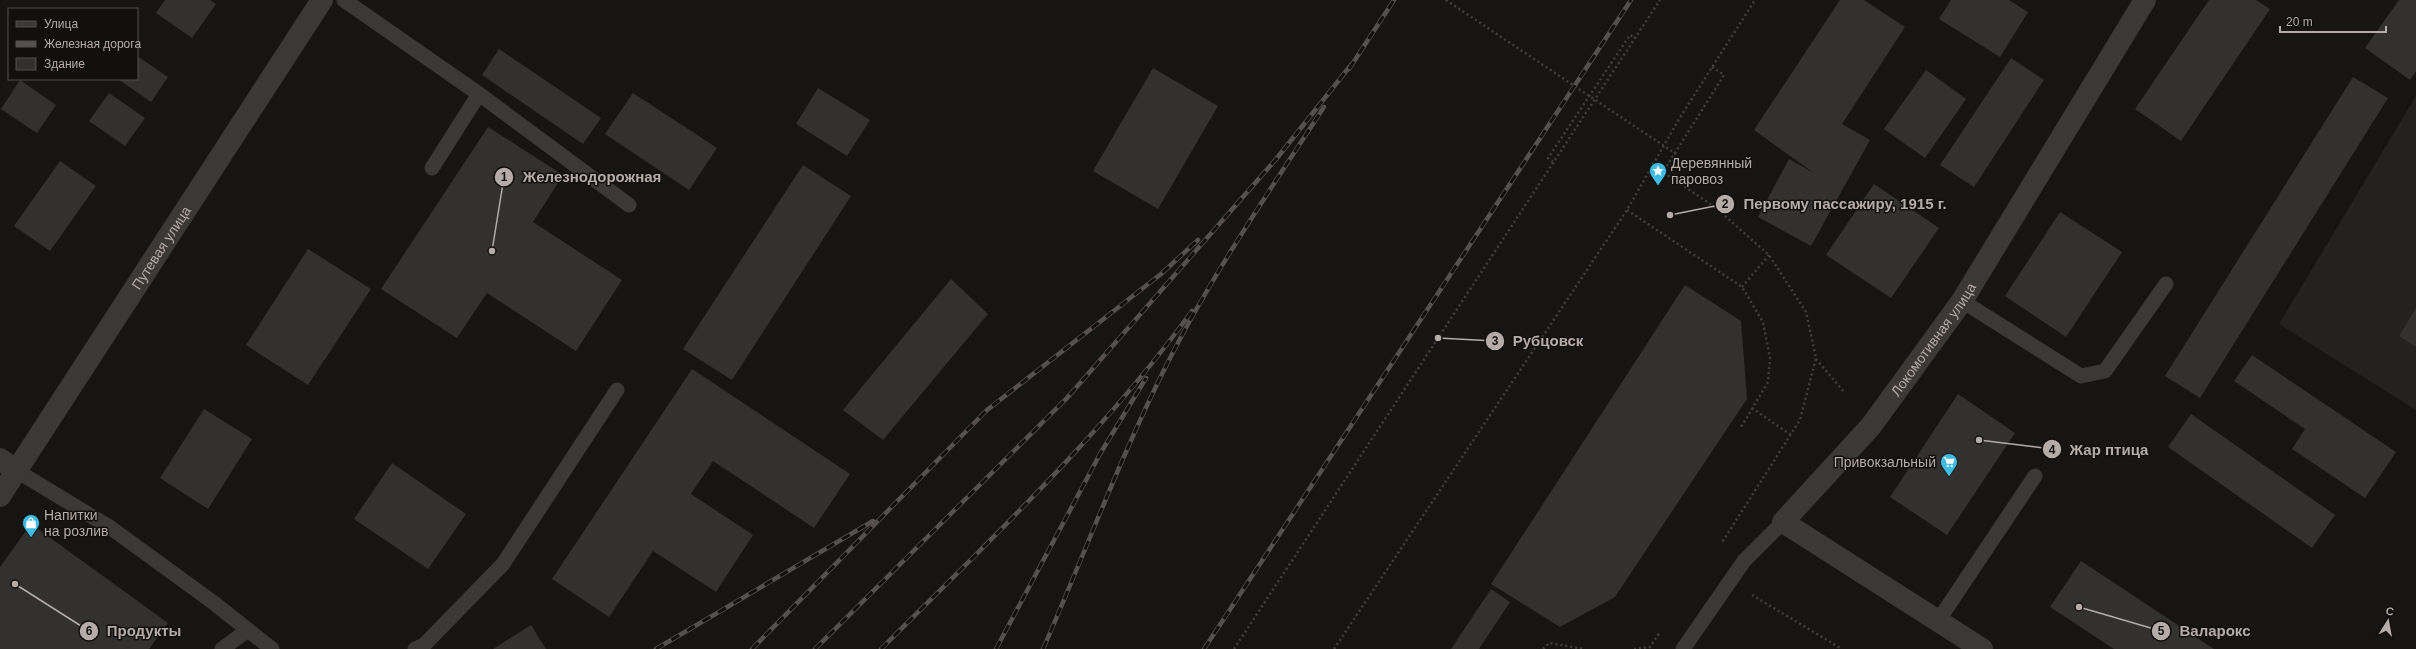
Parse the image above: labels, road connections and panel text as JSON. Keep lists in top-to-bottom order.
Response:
{
  "streets": {
    "street": ["Путевая улица", "Локомотивная улица"]
  },
  "places": {
    "place": ["Деревянный паровоз"],
    "other": [
      "Первому пассажиру, 1915 г.",
      "Железнодорожная",
      "Рубцовск",
      "Жар птица",
      "Продукты",
      "Валарокс"
    ],
    "supermarket": ["Привокзальный"],
    "shop": ["Напитки на розлив"]
  },
  "legend": ["Улица", "Железная дорога", "Здание"],
  "scale_bar": "20 m",
  "north": "top"
}
